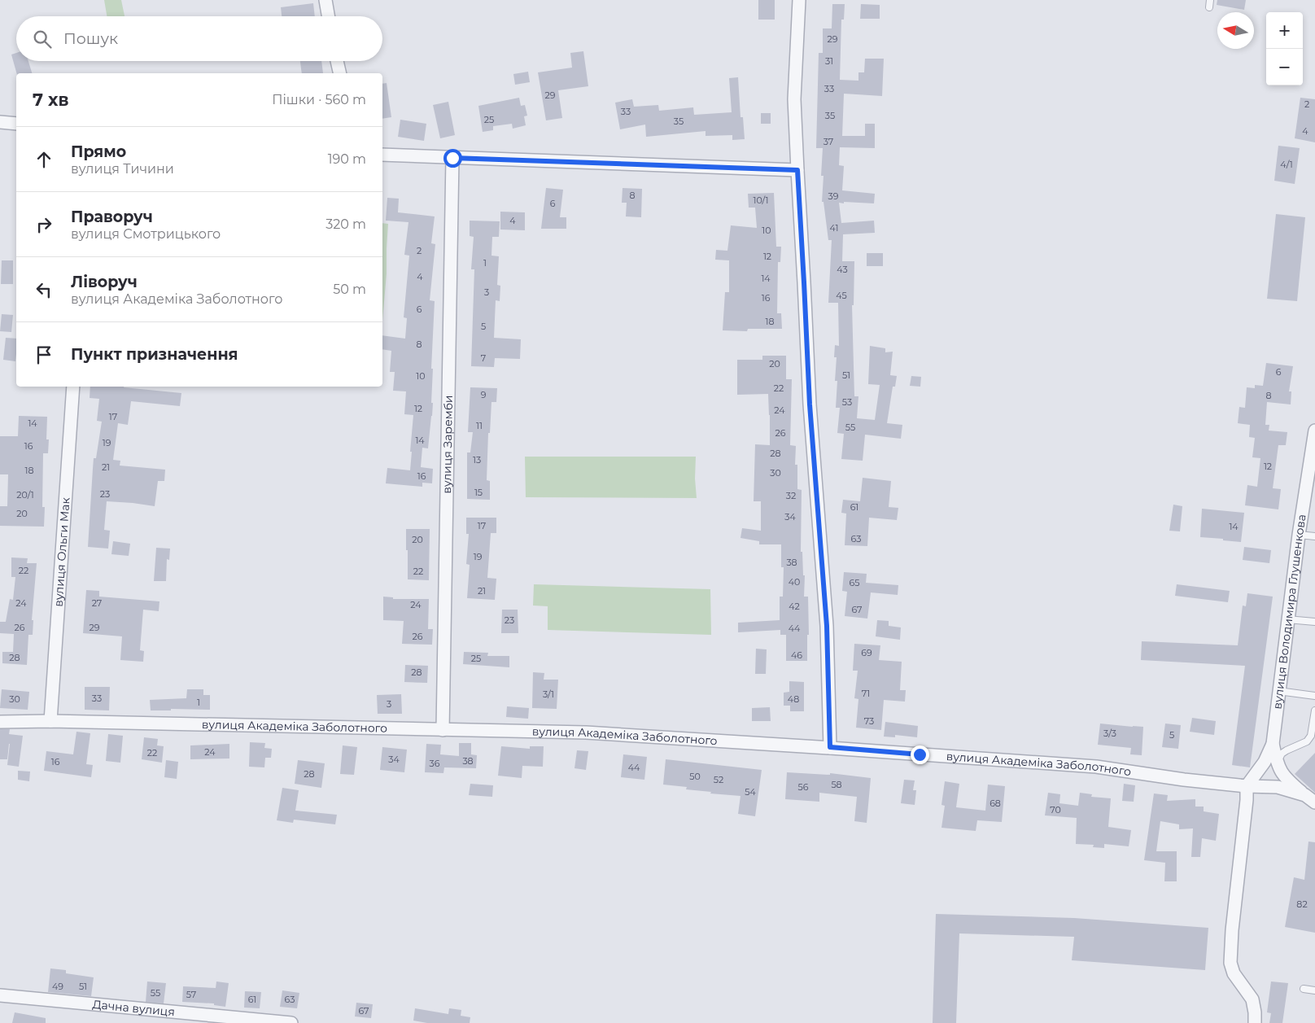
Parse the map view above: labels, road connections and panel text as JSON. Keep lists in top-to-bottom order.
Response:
{
  "streets": {
    "street": [
      "вулиця Заремби",
      "вулиця Ольги Мак",
      "вулиця Володимира Глушенкова",
      "вулиця Академіка Заболотного",
      "Дачна вулиця"
    ]
  },
  "crossings": [
    ["вулиця Заремби", "вулиця Академіка Заболотного"],
    ["вулиця Ольги Мак", "вулиця Академіка Заболотного"],
    ["вулиця Володимира Глушенкова", "вулиця Академіка Заболотного"]
  ],
  "house_numbers": [
    "29",
    "31",
    "33",
    "29",
    "2",
    "33",
    "35",
    "25",
    "35",
    "4",
    "37",
    "4/1",
    "8",
    "39",
    "10/1",
    "6",
    "4",
    "41",
    "10",
    "2",
    "12",
    "1",
    "43",
    "4",
    "14",
    "3",
    "45",
    "16",
    "6",
    "18",
    "5",
    "8",
    "7",
    "20",
    "6",
    "51",
    "10",
    "22",
    "9",
    "8",
    "53",
    "12",
    "24",
    "17",
    "14",
    "11",
    "55",
    "26",
    "14",
    "19",
    "16",
    "28",
    "13",
    "12",
    "21",
    "18",
    "30",
    "16",
    "15",
    "23",
    "20/1",
    "32",
    "61",
    "20",
    "34",
    "17",
    "14",
    "63",
    "20",
    "19",
    "38",
    "22",
    "22",
    "40",
    "65",
    "21",
    "24",
    "27",
    "24",
    "42",
    "67",
    "23",
    "26",
    "29",
    "44",
    "26",
    "69",
    "46",
    "28",
    "25",
    "28",
    "71",
    "3/1",
    "33",
    "30",
    "48",
    "1",
    "3",
    "73",
    "3/3",
    "5",
    "24",
    "22",
    "34",
    "38",
    "16",
    "36",
    "44",
    "28",
    "50",
    "52",
    "58",
    "56",
    "54",
    "68",
    "70",
    "82",
    "49",
    "51",
    "55",
    "57",
    "61",
    "63",
    "67"
  ],
  "north": "left",
  "page": {
    "map_buttons": ["+", "−"],
    "search": "Пошук",
    "heading": ["7 хв", "Пішки · 560 m"],
    "list": [
      ["Прямо", "вулиця Тичини", "190 m"],
      ["Праворуч", "вулиця Смотрицького", "320 m"],
      ["Ліворуч", "вулиця Академіка Заболотного", "50 m"],
      "Пункт призначення"
    ]
  }
}
